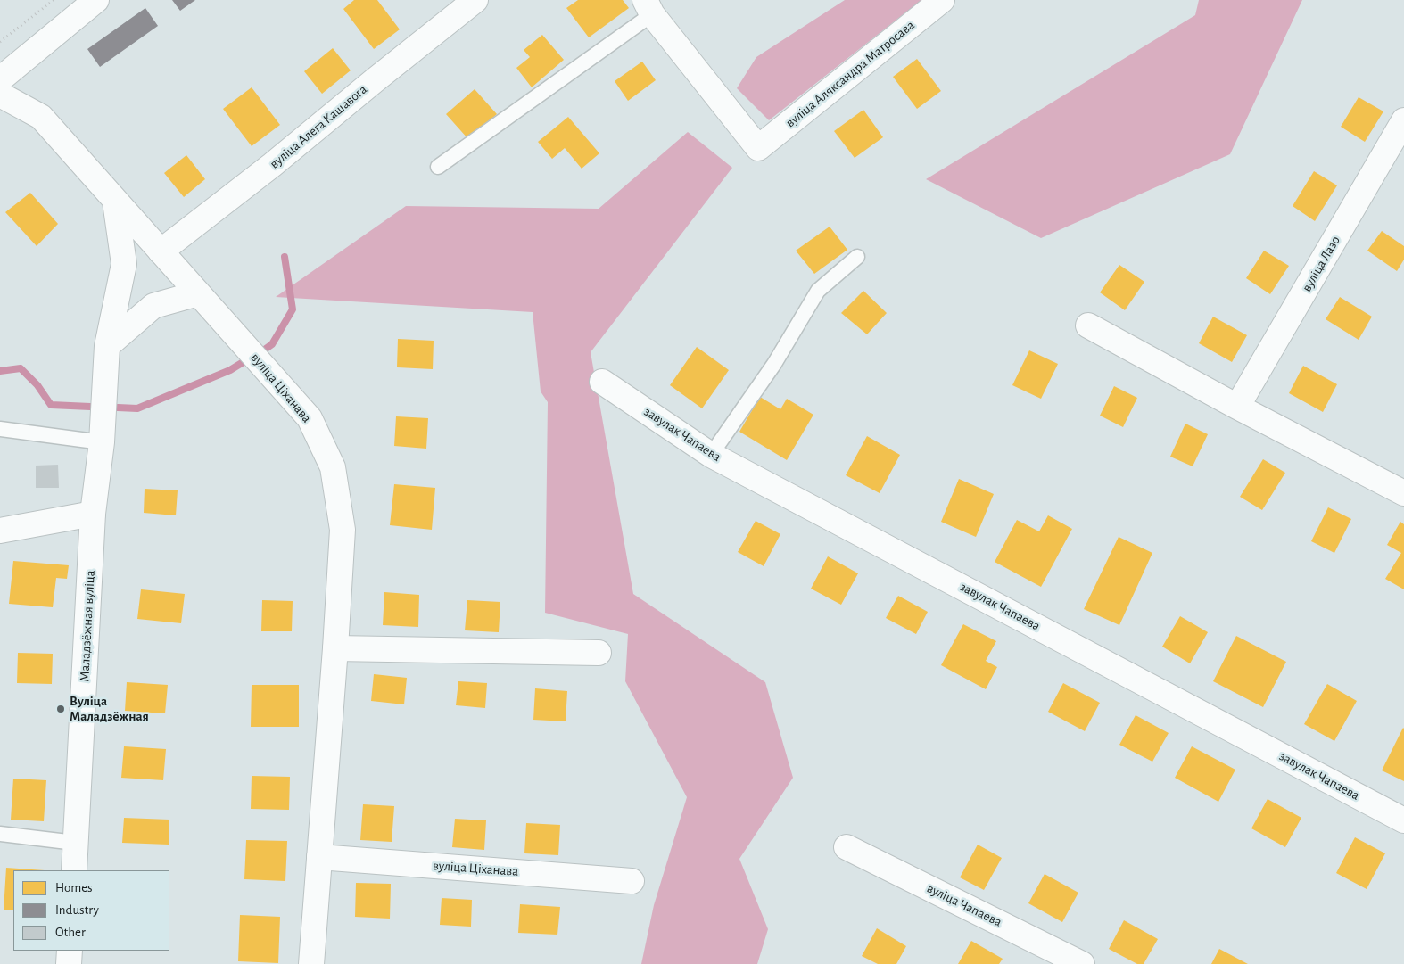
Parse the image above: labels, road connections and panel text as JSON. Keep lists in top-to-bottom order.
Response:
{
  "streets": {
    "street": [
      "вуліца Аляксандра Матросава",
      "вуліца Алега Кашавога",
      "вуліца Лазо",
      "вуліца Ціханава",
      "завулак Чапаева",
      "Маладзёжная вуліца",
      "вуліца Чапаева"
    ]
  },
  "crossings": [
    ["вуліца Алега Кашавога", "вуліца Ціханава"],
    ["вуліца Ціханава", "Маладзёжная вуліца"]
  ],
  "places": ["Вуліца Маладзёжная"],
  "legend": ["Homes", "Industry", "Other"]
}
